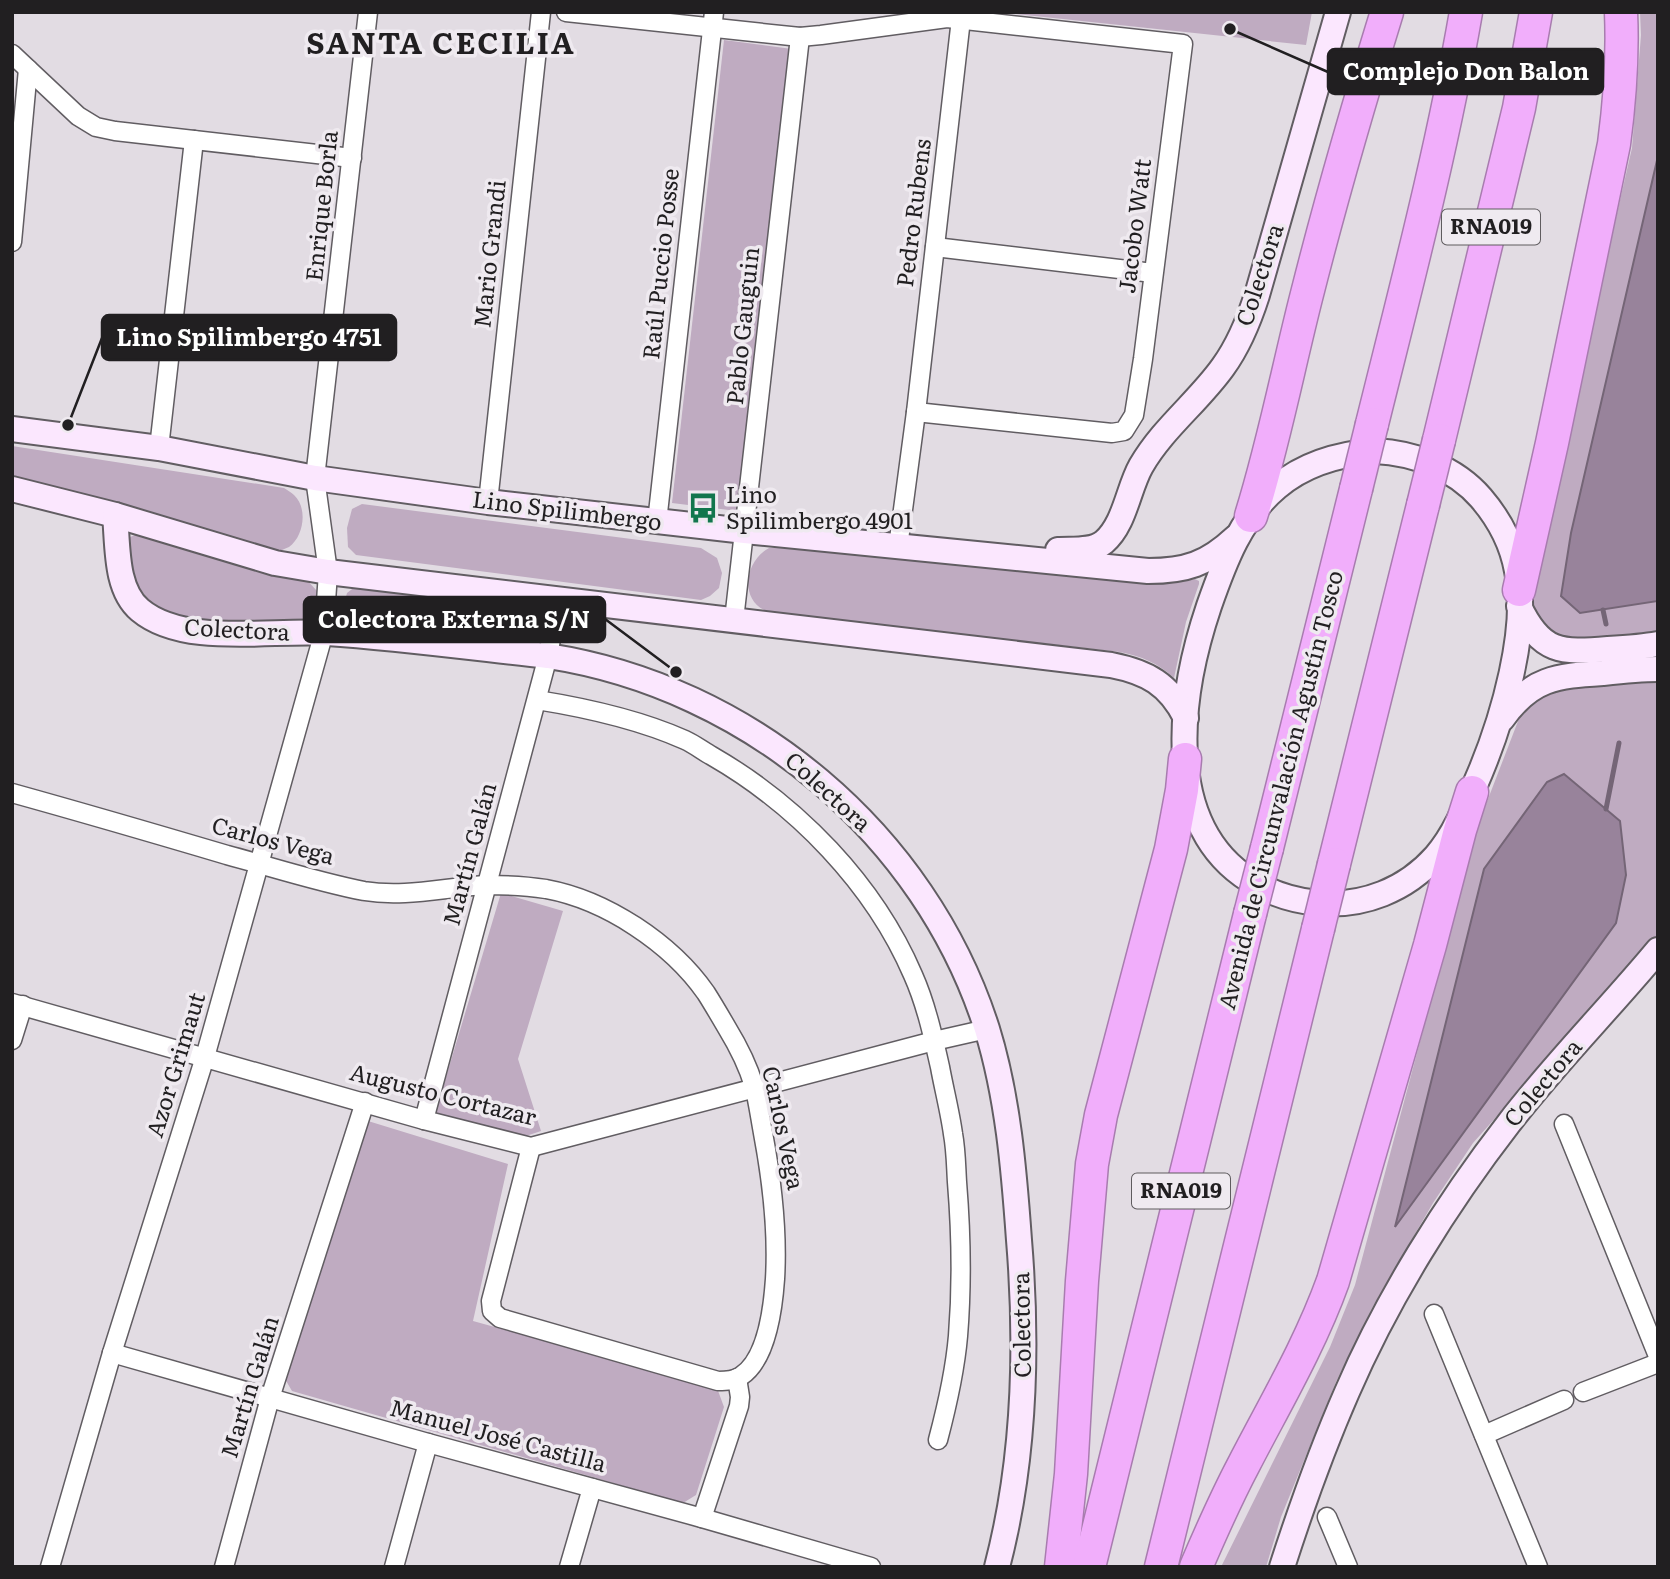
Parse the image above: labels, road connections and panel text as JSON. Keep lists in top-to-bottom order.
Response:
{
  "streets": {
    "highway": ["RNA019", "Avenida de Circunvalación Agustín Tosco"],
    "main road": ["Colectora", "Lino Spilimbergo"],
    "street": [
      "Enrique Borla",
      "Pedro Rubens",
      "Jacobo Watt",
      "Mario Grandi",
      "Raúl Puccio Posse",
      "Pablo Gauguin",
      "Carlos Vega",
      "Martín Galán",
      "Azor Grimaut",
      "Augusto Cortazar",
      "Manuel José Castilla"
    ]
  },
  "crossings": [
    ["Enrique Borla", "Lino Spilimbergo"],
    ["Enrique Borla", "Azor Grimaut"],
    ["Pedro Rubens", "Jacobo Watt"],
    ["Pedro Rubens", "Lino Spilimbergo"],
    ["Mario Grandi", "Lino Spilimbergo"],
    ["Raúl Puccio Posse", "Lino Spilimbergo"],
    ["Colectora", "Lino Spilimbergo"],
    ["Colectora", "Martín Galán"],
    ["Colectora", "Azor Grimaut"],
    ["Colectora", "Augusto Cortazar"],
    ["Pablo Gauguin", "Lino Spilimbergo"],
    ["Carlos Vega", "Martín Galán"],
    ["Carlos Vega", "Azor Grimaut"],
    ["Carlos Vega", "Augusto Cortazar"],
    ["Martín Galán", "Augusto Cortazar"],
    ["Martín Galán", "Manuel José Castilla"],
    ["Azor Grimaut", "Augusto Cortazar"],
    ["Azor Grimaut", "Manuel José Castilla"]
  ],
  "districts": ["SANTA CECILIA"],
  "places": {
    "other": ["Complejo Don Balon", "Lino Spilimbergo 4751", "Colectora Externa S/N"],
    "bus stop": ["Lino Spilimbergo 4901"]
  }
}
